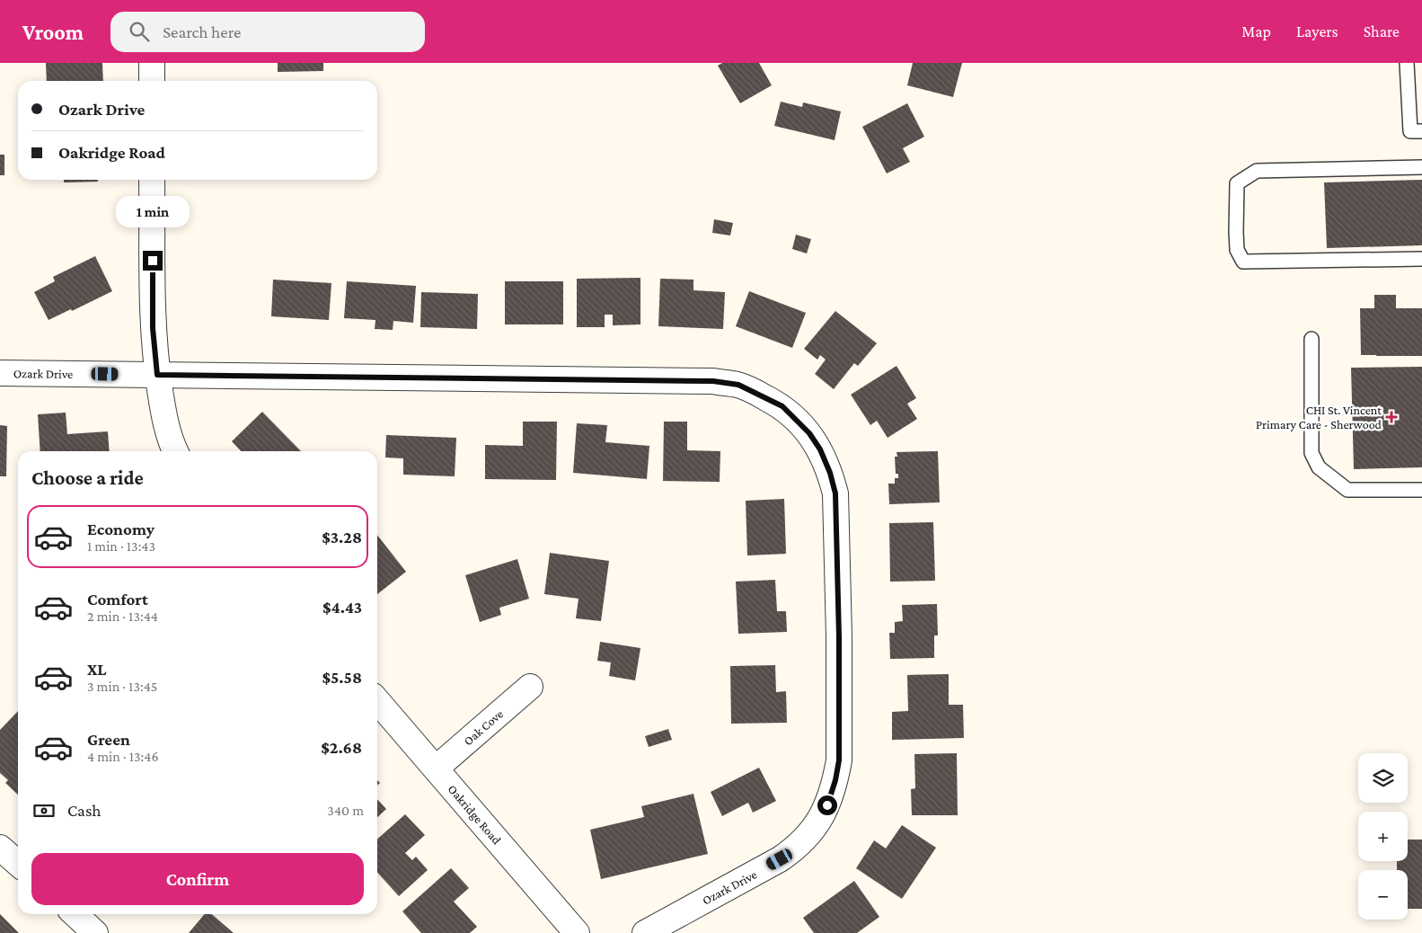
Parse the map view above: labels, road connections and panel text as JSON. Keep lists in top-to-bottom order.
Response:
{
  "streets": {
    "street": ["Ozark Drive", "Oak Cove", "Oakridge Road"]
  },
  "crossings": [
    ["Oak Cove", "Oakridge Road"]
  ],
  "places": {
    "health": ["CHI St. Vincent Primary Care - Sherwood"]
  },
  "page": {
    "header": "Vroom",
    "search": "Search here",
    "nav": ["Map", "Layers", "Share"],
    "banner": ["Ozark Drive", "Oakridge Road"],
    "bubble": "1 min",
    "heading": "Choose a ride",
    "list": [
      {
        "name": "Economy",
        "note": "1 min · 13:43",
        "value": "$3.28"
      },
      {
        "name": "Comfort",
        "note": "2 min · 13:44",
        "value": "$4.43"
      },
      {
        "name": "XL",
        "note": "3 min · 13:45",
        "value": "$5.58"
      },
      {
        "name": "Green",
        "note": "4 min · 13:46",
        "value": "$2.68"
      }
    ],
    "map_buttons": ["+", "−"],
    "pay": ["Cash", "340 m"],
    "buttons": "Confirm"
  }
}
